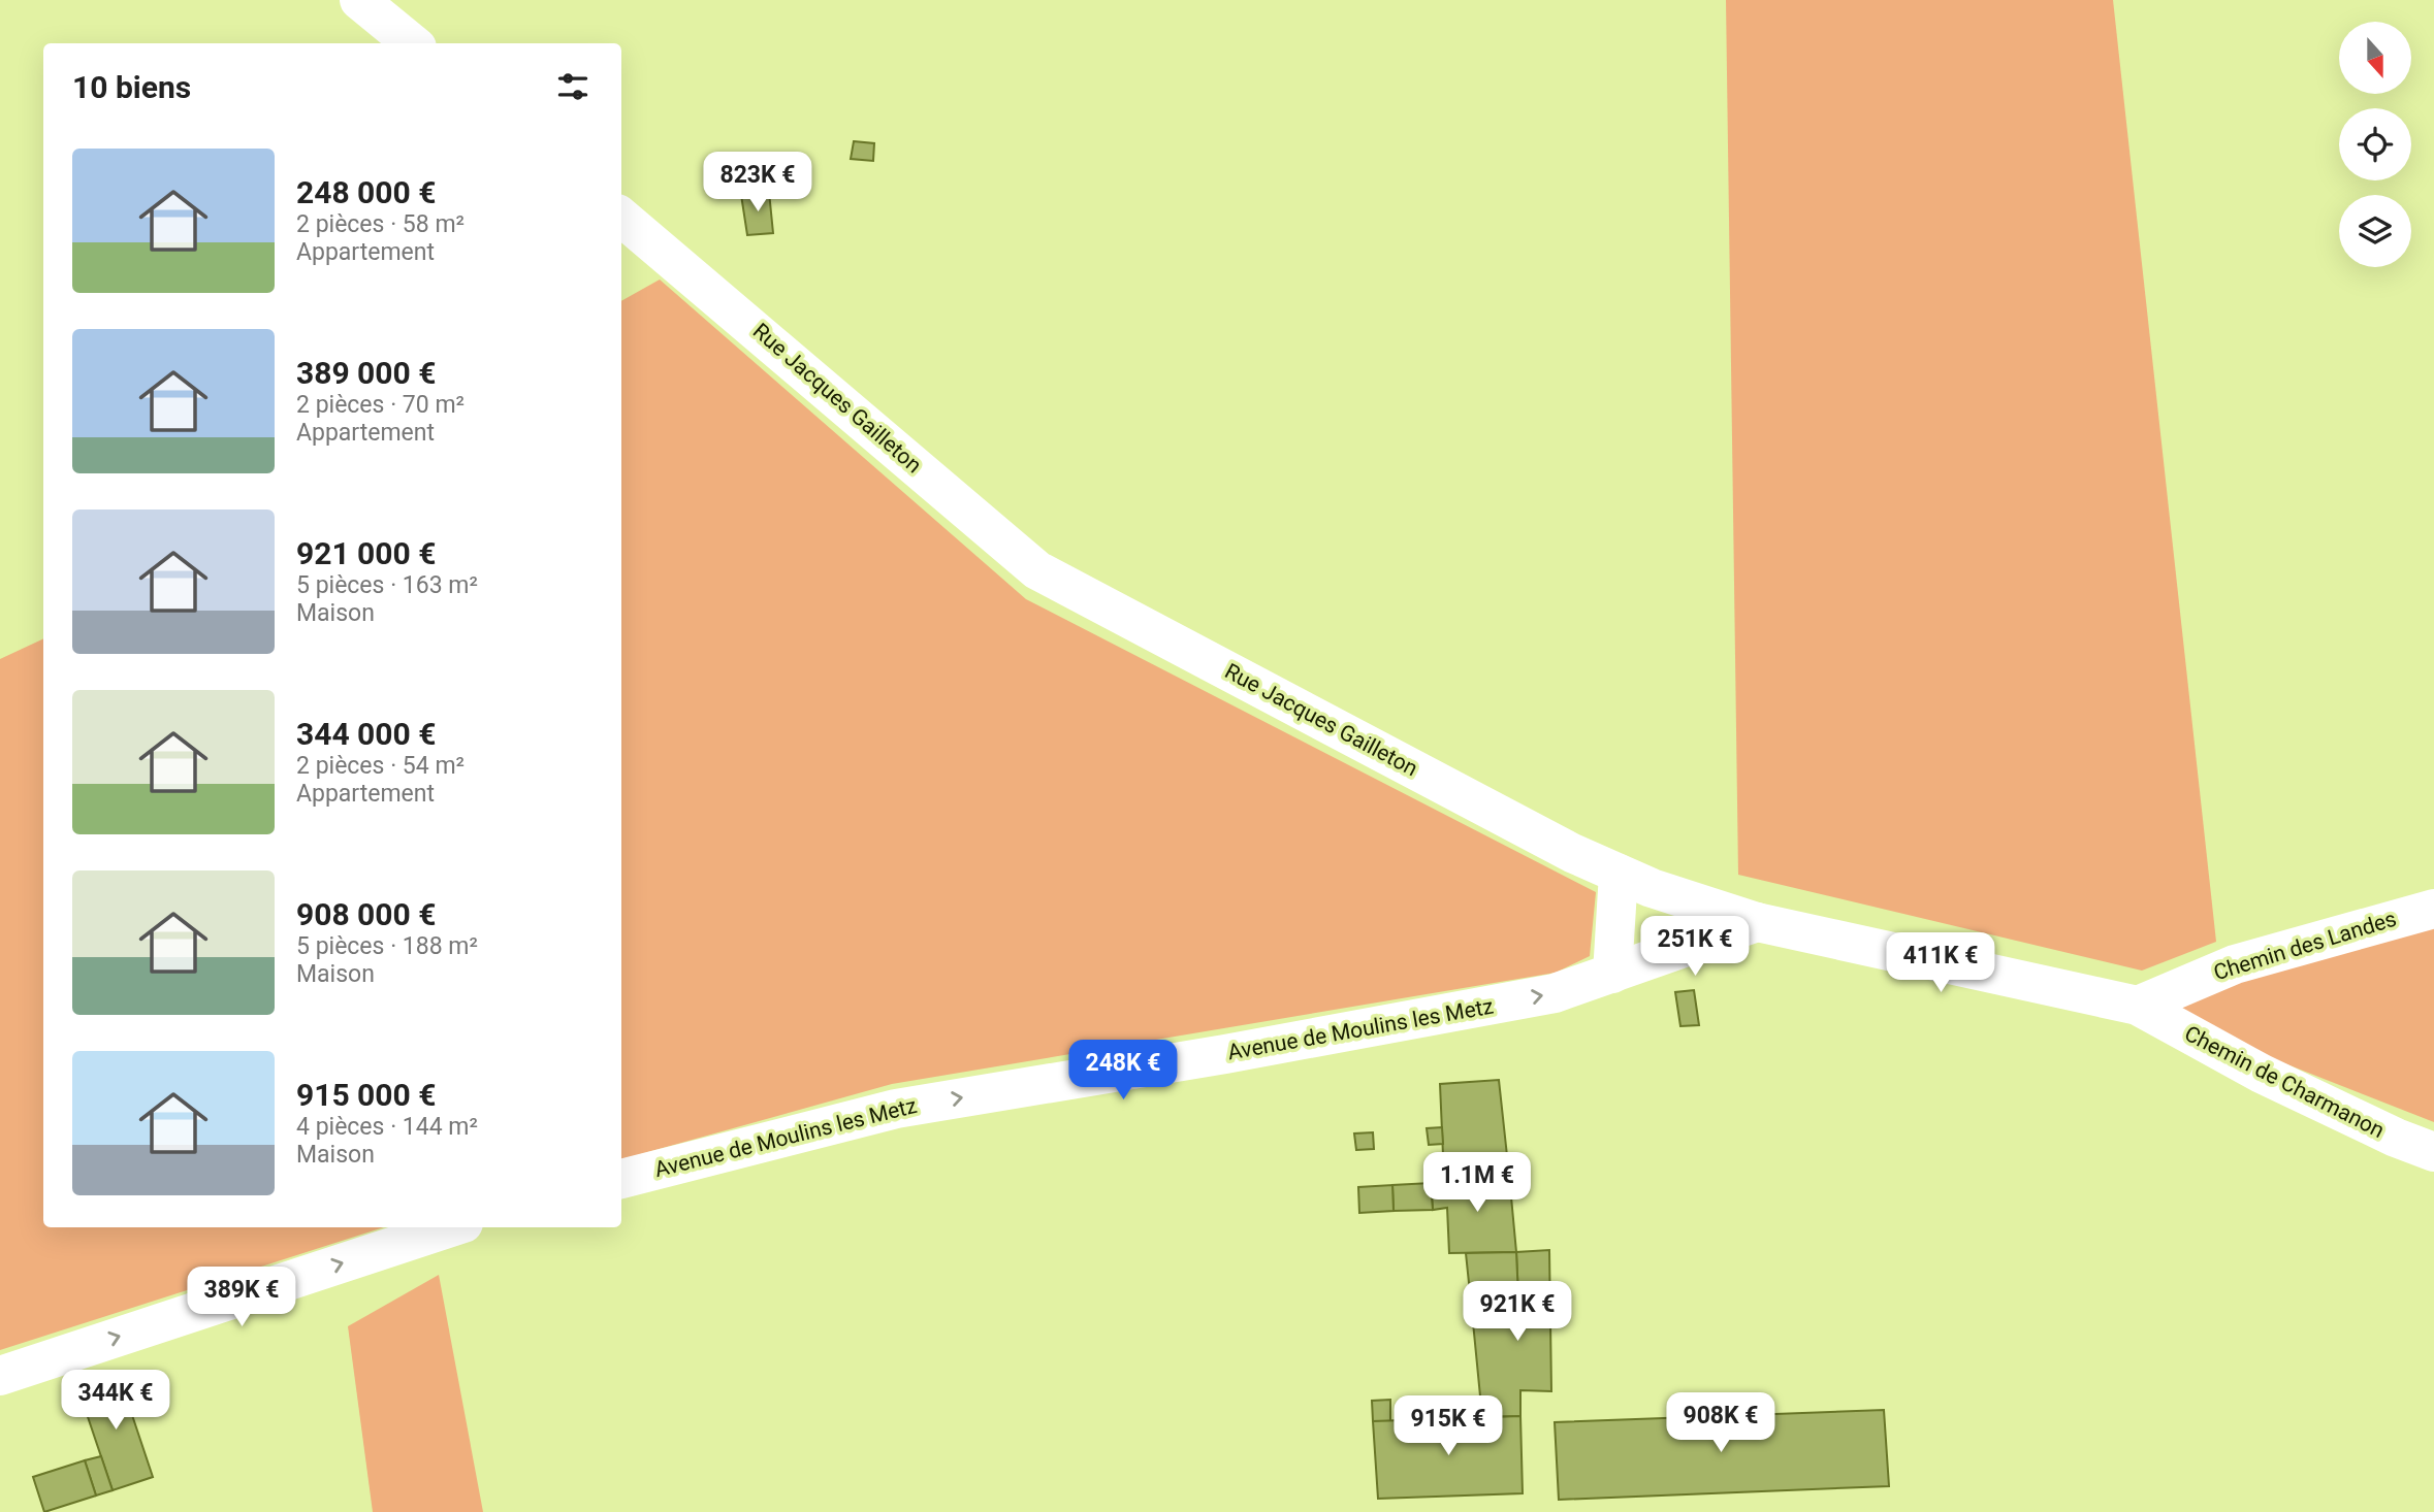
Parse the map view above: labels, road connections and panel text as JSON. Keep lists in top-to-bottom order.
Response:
{
  "streets": {
    "street": [
      "Rue Jacques Gailleton",
      "Chemin des Landes",
      "Avenue de Moulins les Metz",
      "Chemin de Charmanon"
    ]
  },
  "crossings": [
    ["Rue Jacques Gailleton", "Chemin des Landes"],
    ["Rue Jacques Gailleton", "Avenue de Moulins les Metz"],
    ["Rue Jacques Gailleton", "Chemin de Charmanon"],
    ["Chemin des Landes", "Chemin de Charmanon"]
  ],
  "one_way": ["Avenue de Moulins les Metz"],
  "north": "bottom",
  "page": {
    "heading": "10 biens",
    "list": [
      {
        "name": "248 000 €",
        "note": "2 pièces · 58 m² · Appartement"
      },
      {
        "name": "389 000 €",
        "note": "2 pièces · 70 m² · Appartement"
      },
      {
        "name": "921 000 €",
        "note": "5 pièces · 163 m² · Maison"
      },
      {
        "name": "344 000 €",
        "note": "2 pièces · 54 m² · Appartement"
      },
      {
        "name": "908 000 €",
        "note": "5 pièces · 188 m² · Maison"
      },
      {
        "name": "915 000 €",
        "note": "4 pièces · 144 m² · Maison"
      }
    ],
    "price": [
      "823K €",
      "251K €",
      "411K €",
      "248K €",
      "1.1M €",
      "389K €",
      "921K €",
      "344K €",
      "908K €",
      "915K €"
    ]
  }
}
